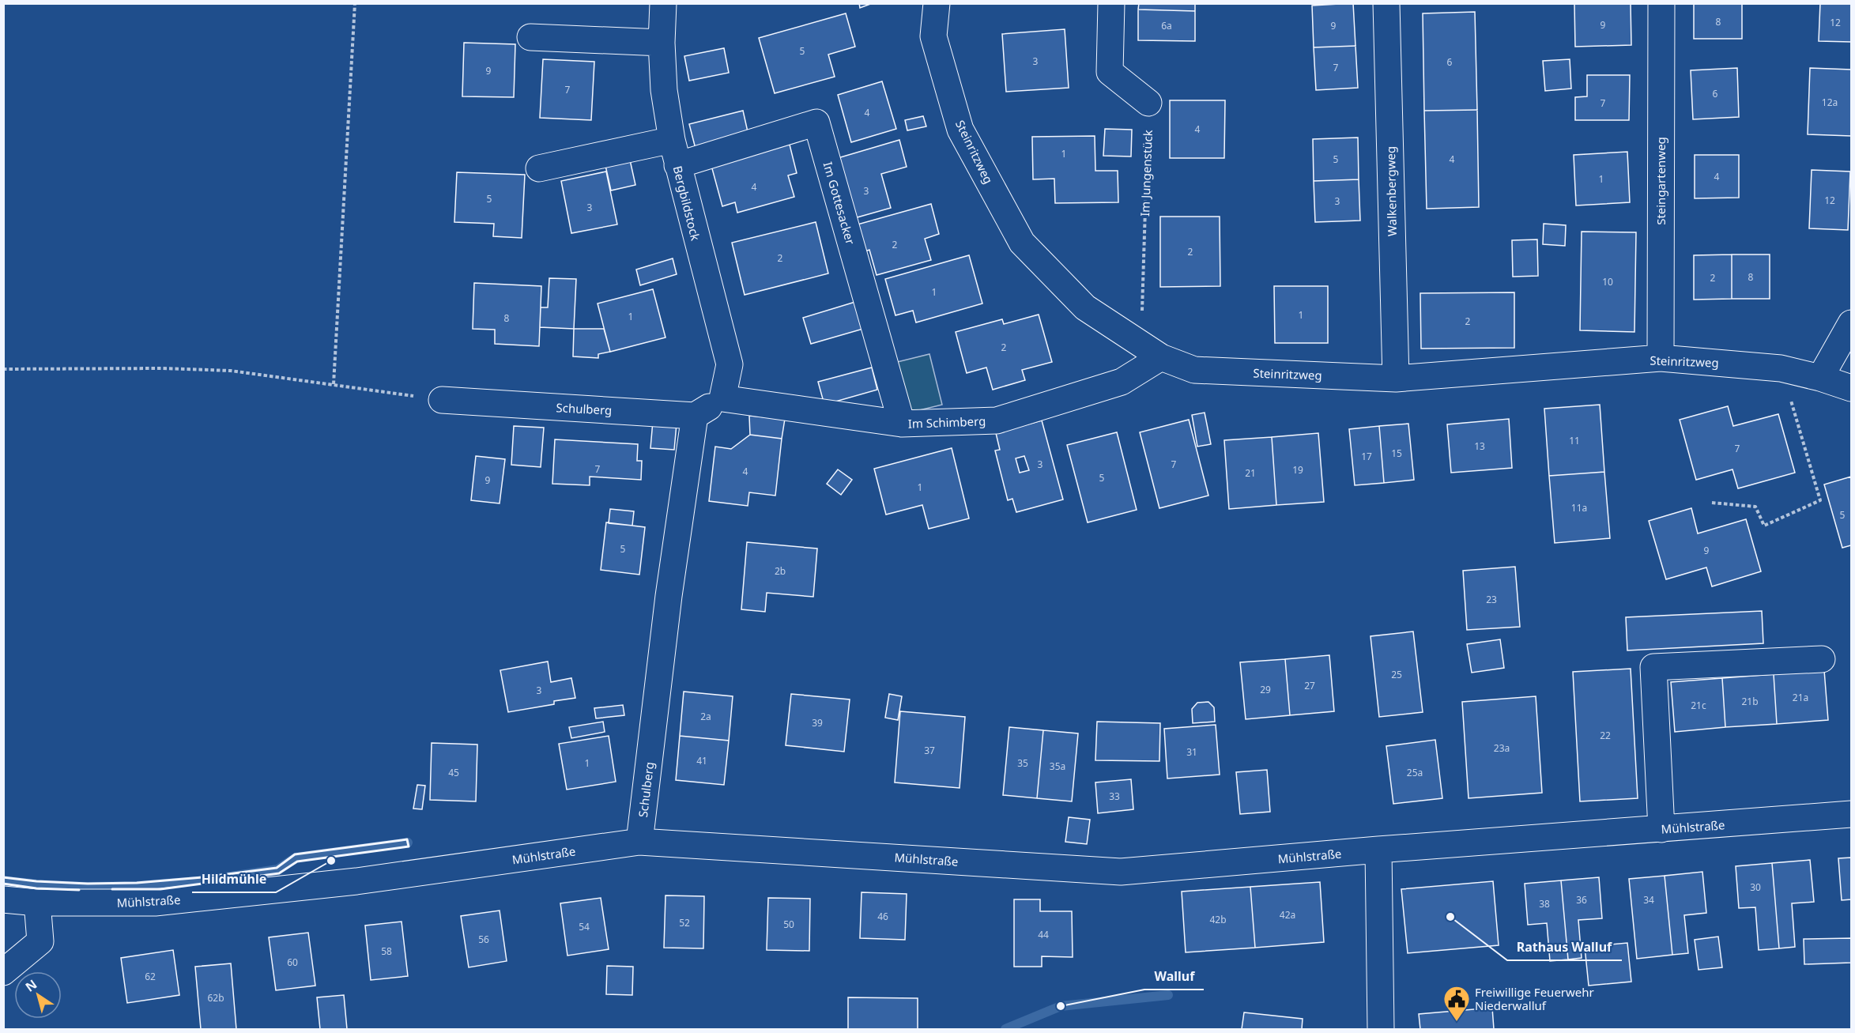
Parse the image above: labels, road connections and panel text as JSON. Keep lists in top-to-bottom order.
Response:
{
  "streets": {
    "street": [
      "Steinritzweg",
      "Steingartenweg",
      "Walkenbergweg",
      "Bergbildstock",
      "Im Gottesacker",
      "Schulberg",
      "Im Schimberg",
      "Mühlstraße"
    ],
    "path": ["Im Jungenstück"]
  },
  "crossings": [
    ["Steinritzweg", "Steingartenweg"],
    ["Steinritzweg", "Walkenbergweg"],
    ["Steinritzweg", "Im Schimberg"],
    ["Bergbildstock", "Im Gottesacker"],
    ["Bergbildstock", "Im Schimberg"],
    ["Im Gottesacker", "Im Schimberg"],
    ["Schulberg", "Mühlstraße"]
  ],
  "places": {
    "other": ["Hildmühle", "Rathaus Walluf", "Walluf"],
    "public building": ["Freiwillige Feuerwehr Niederwalluf"]
  },
  "house_numbers": [
    "8",
    "12",
    "9",
    "6a",
    "9",
    "5",
    "3",
    "6",
    "7",
    "9",
    "7",
    "6",
    "12a",
    "7",
    "4",
    "4",
    "1",
    "5",
    "4",
    "4",
    "1",
    "4",
    "3",
    "5",
    "12",
    "3",
    "3",
    "2",
    "2",
    "2",
    "8",
    "2",
    "10",
    "1",
    "1",
    "1",
    "8",
    "2",
    "2",
    "11",
    "13",
    "7",
    "15",
    "17",
    "3",
    "7",
    "7",
    "19",
    "4",
    "21",
    "5",
    "9",
    "1",
    "11a",
    "5",
    "5",
    "9",
    "2b",
    "23",
    "25",
    "27",
    "29",
    "3",
    "21a",
    "21b",
    "21c",
    "2a",
    "39",
    "22",
    "23a",
    "37",
    "31",
    "41",
    "1",
    "35",
    "35a",
    "45",
    "25a",
    "33",
    "30",
    "36",
    "34",
    "38",
    "42a",
    "46",
    "42b",
    "52",
    "50",
    "54",
    "44",
    "56",
    "58",
    "60",
    "62",
    "62b"
  ],
  "north": "top left"
}
